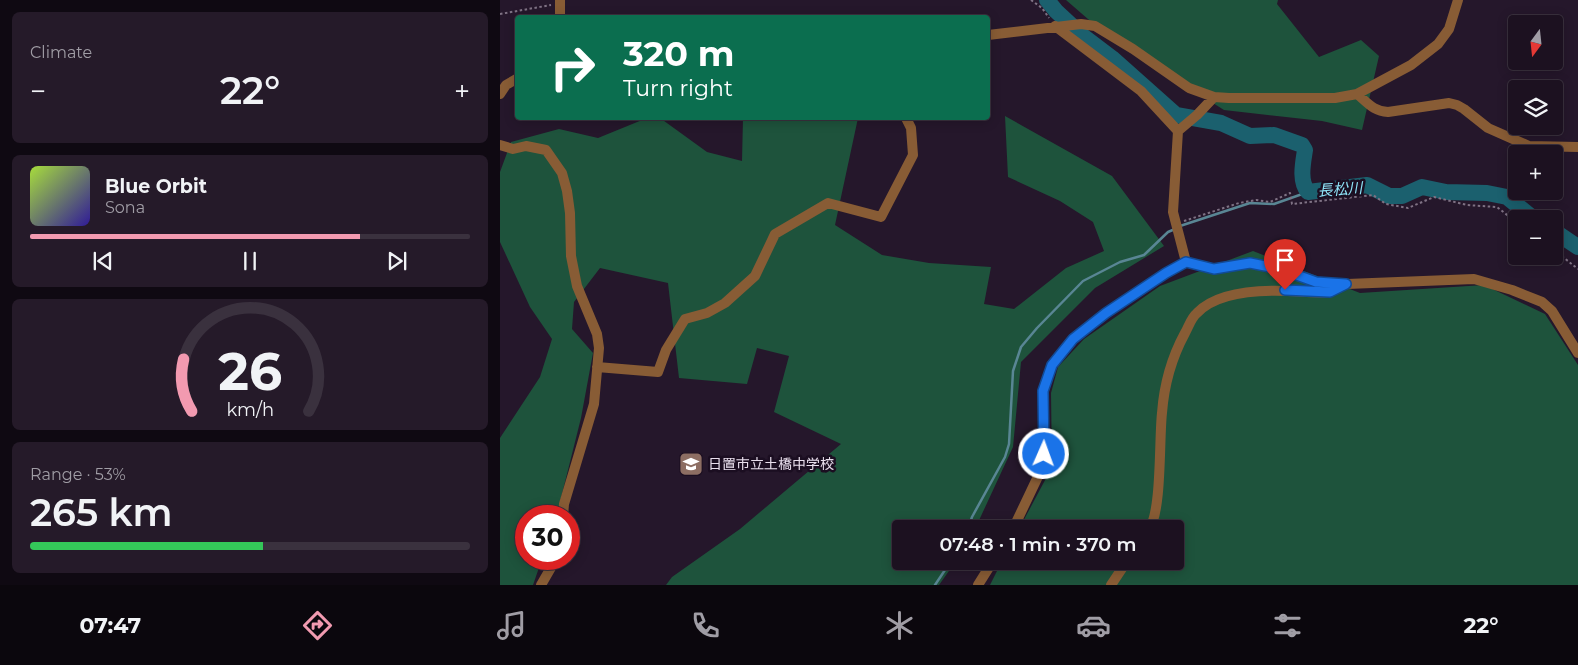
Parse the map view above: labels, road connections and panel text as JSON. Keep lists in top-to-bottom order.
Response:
{
  "water": ["長松川"],
  "places": {
    "school or university": ["日置市立土橋中学校"]
  },
  "north": "bottom",
  "page": {
    "tile": [
      "Climate",
      ["Range · 53%", "265 km"]
    ],
    "map_buttons": ["+", "−"],
    "turn": ["320 m", "Turn right"],
    "heat": ["−", "22°", "+"],
    "song": ["Blue Orbit", "Sona"],
    "limit": "30",
    "trip": "07:48 · 1 min · 370 m",
    "tabs": ["07:47", "22°"],
    "gauge": ["26", "km/h"]
  }
}
